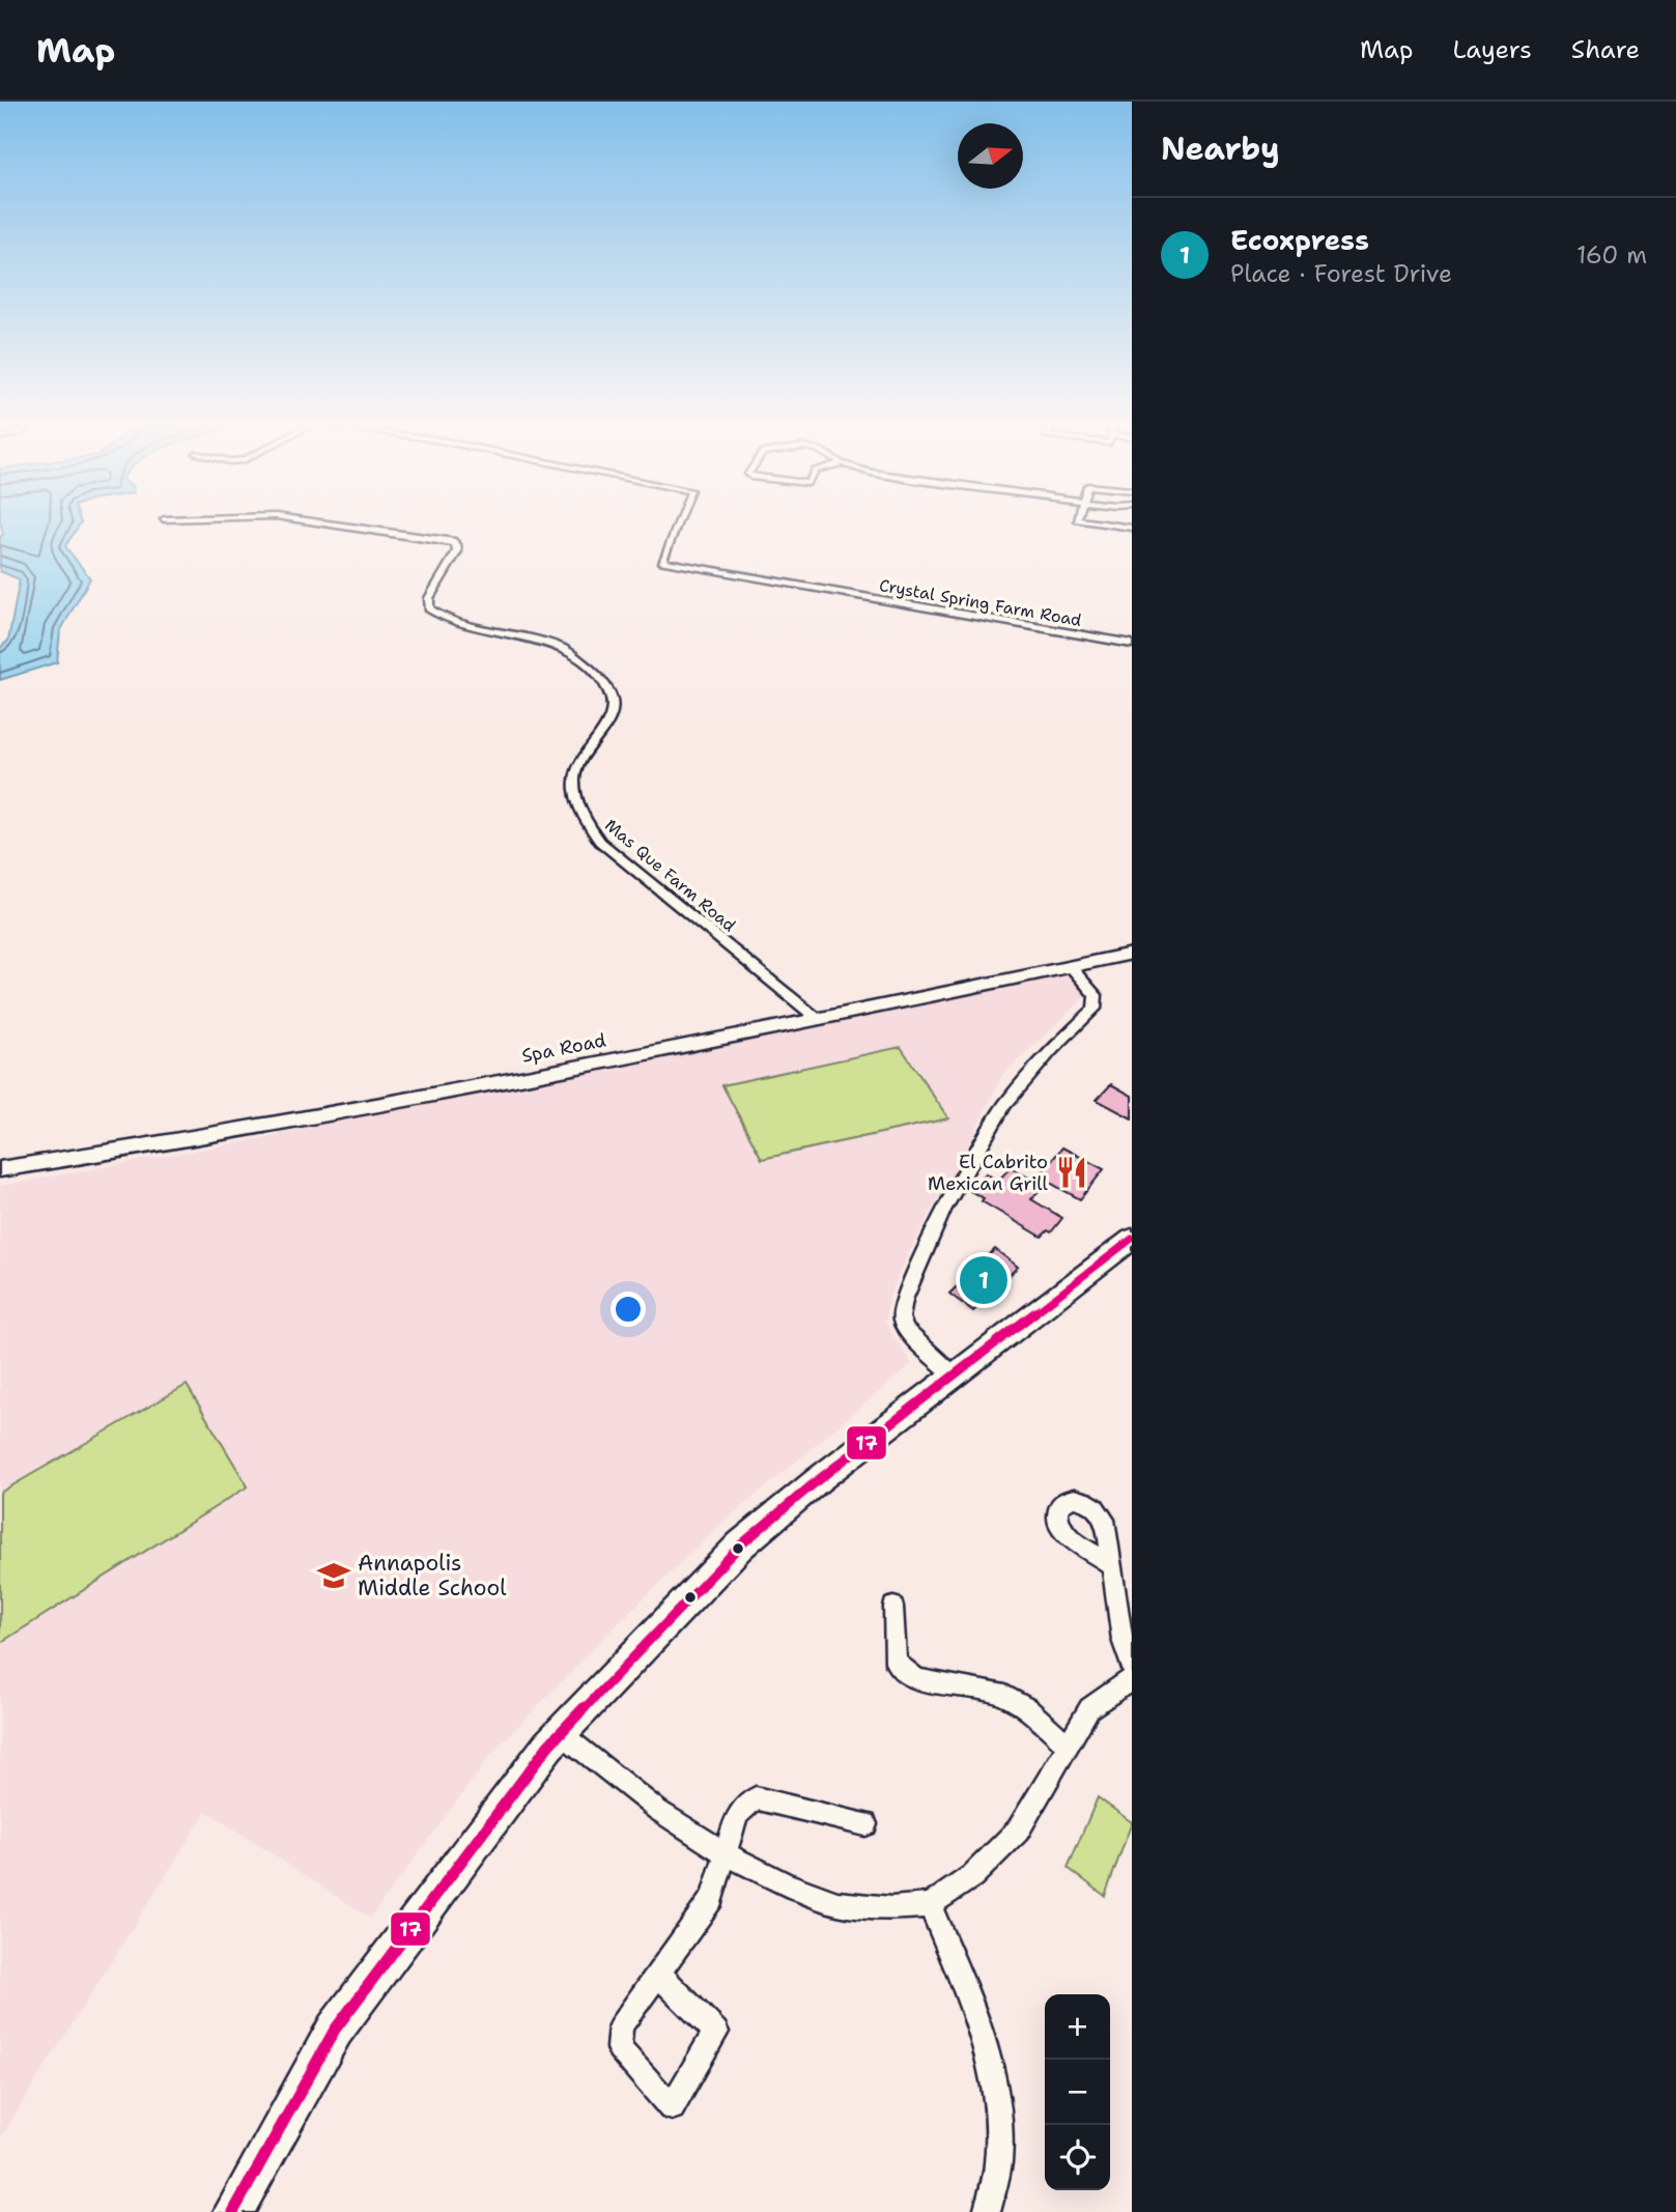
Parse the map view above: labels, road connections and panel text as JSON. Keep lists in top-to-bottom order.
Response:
{
  "streets": {
    "street": ["Crystal Spring Farm Road", "Mas Que Farm Road", "Spa Road"]
  },
  "crossings": [
    ["Mas Que Farm Road", "Spa Road"]
  ],
  "places": {
    "restaurant": ["El Cabrito Mexican Grill"],
    "school or university": ["Annapolis Middle School"]
  },
  "lines": ["transit line 17"],
  "north": "right",
  "page": {
    "header": "Map",
    "nav": ["Map", "Layers", "Share"],
    "heading": "Nearby",
    "list": [
      {
        "mark": "1",
        "name": "Ecoxpress",
        "note": "Place · Forest Drive",
        "value": "160 m"
      }
    ],
    "pins": "1",
    "map_buttons": ["+", "−"]
  }
}
